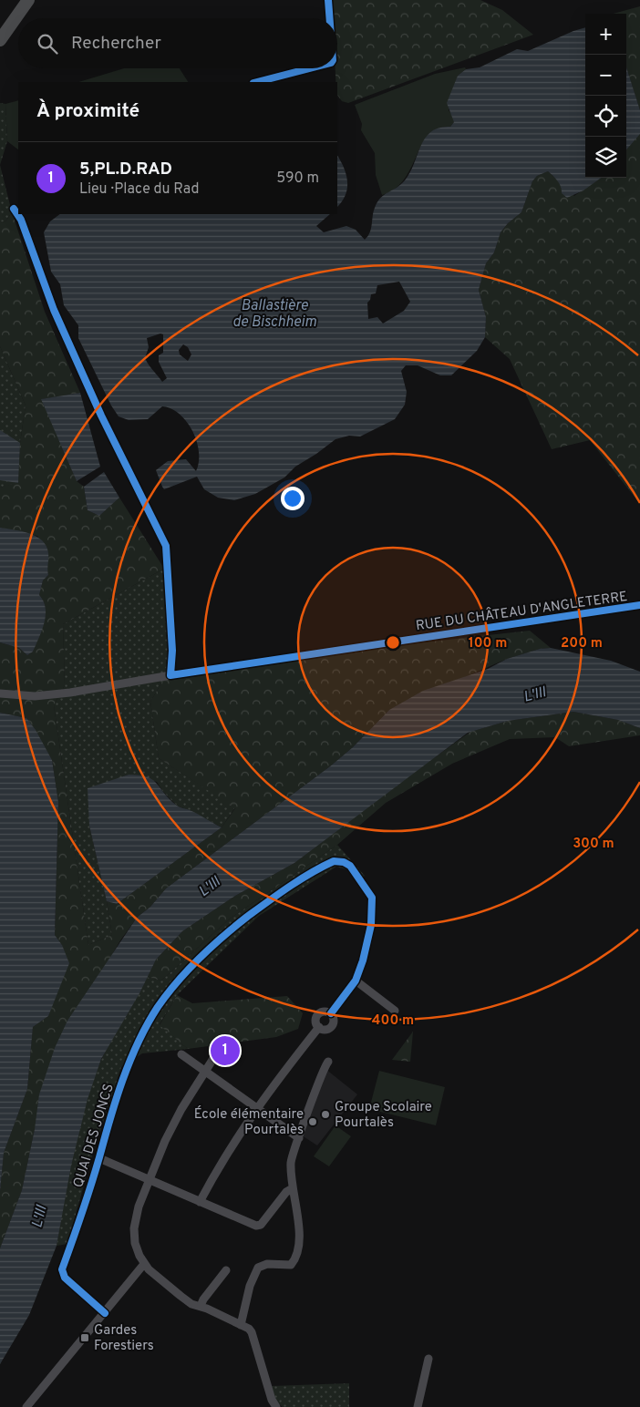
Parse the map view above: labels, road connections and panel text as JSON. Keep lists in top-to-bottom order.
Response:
{
  "streets": {
    "street": ["RUE DU CHÂTEAU D'ANGLETERRE", "QUAI DES JONCS"]
  },
  "water": ["Ballastière de Bischheim", "L'Ill"],
  "places": {
    "other": ["Groupe Scolaire Pourtalès", "École élémentaire Pourtalès"],
    "transit": ["Gardes Forestiers"]
  },
  "page": {
    "map_buttons": ["+", "−"],
    "search": "Rechercher",
    "heading": "À proximité",
    "list": [
      {
        "mark": "1",
        "name": "5,PL.D.RAD",
        "note": "Lieu · Place du Rad",
        "value": "590 m"
      }
    ],
    "pins": "1"
  },
  "rings": [
    "100 m",
    "200 m",
    "300 m",
    "400 m"
  ]
}
